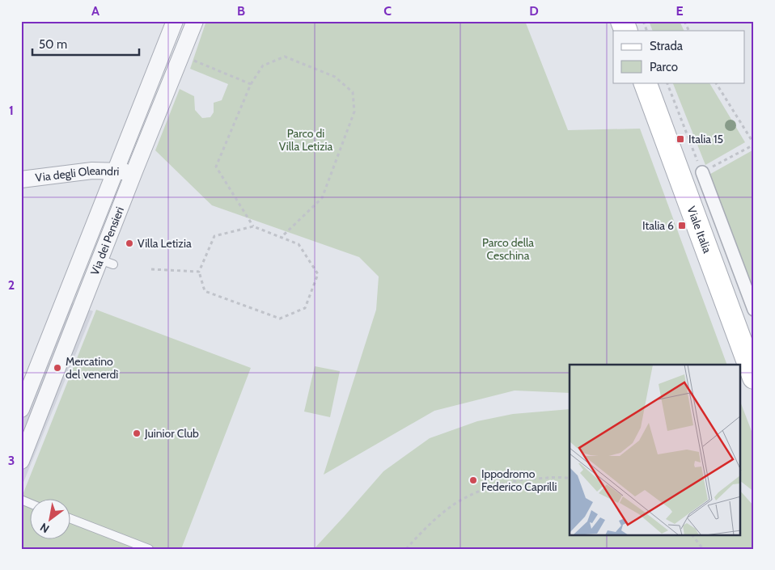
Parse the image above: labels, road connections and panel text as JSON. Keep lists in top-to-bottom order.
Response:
{
  "streets": {
    "main road": ["Viale Italia"],
    "street": ["Via degli Oleandri", "Via dei Pensieri"]
  },
  "crossings": [
    ["Via degli Oleandri", "Via dei Pensieri"]
  ],
  "parks": ["Parco di Villa Letizia", "Parco della Ceschina"],
  "places": {
    "transit": ["Italia 15", "Italia 6"],
    "other": [
      "Villa Letizia",
      "Mercatino del venerdì",
      "Juinior Club",
      "Ippodromo Federico Caprilli"
    ]
  },
  "legend": ["Strada", "Parco"],
  "scale_bar": "50 m",
  "north": "bottom left",
  "grid": {
    "columns": [
      "A",
      "B",
      "C",
      "D",
      "E"
    ],
    "rows": ["1", "2", "3"]
  }
}
